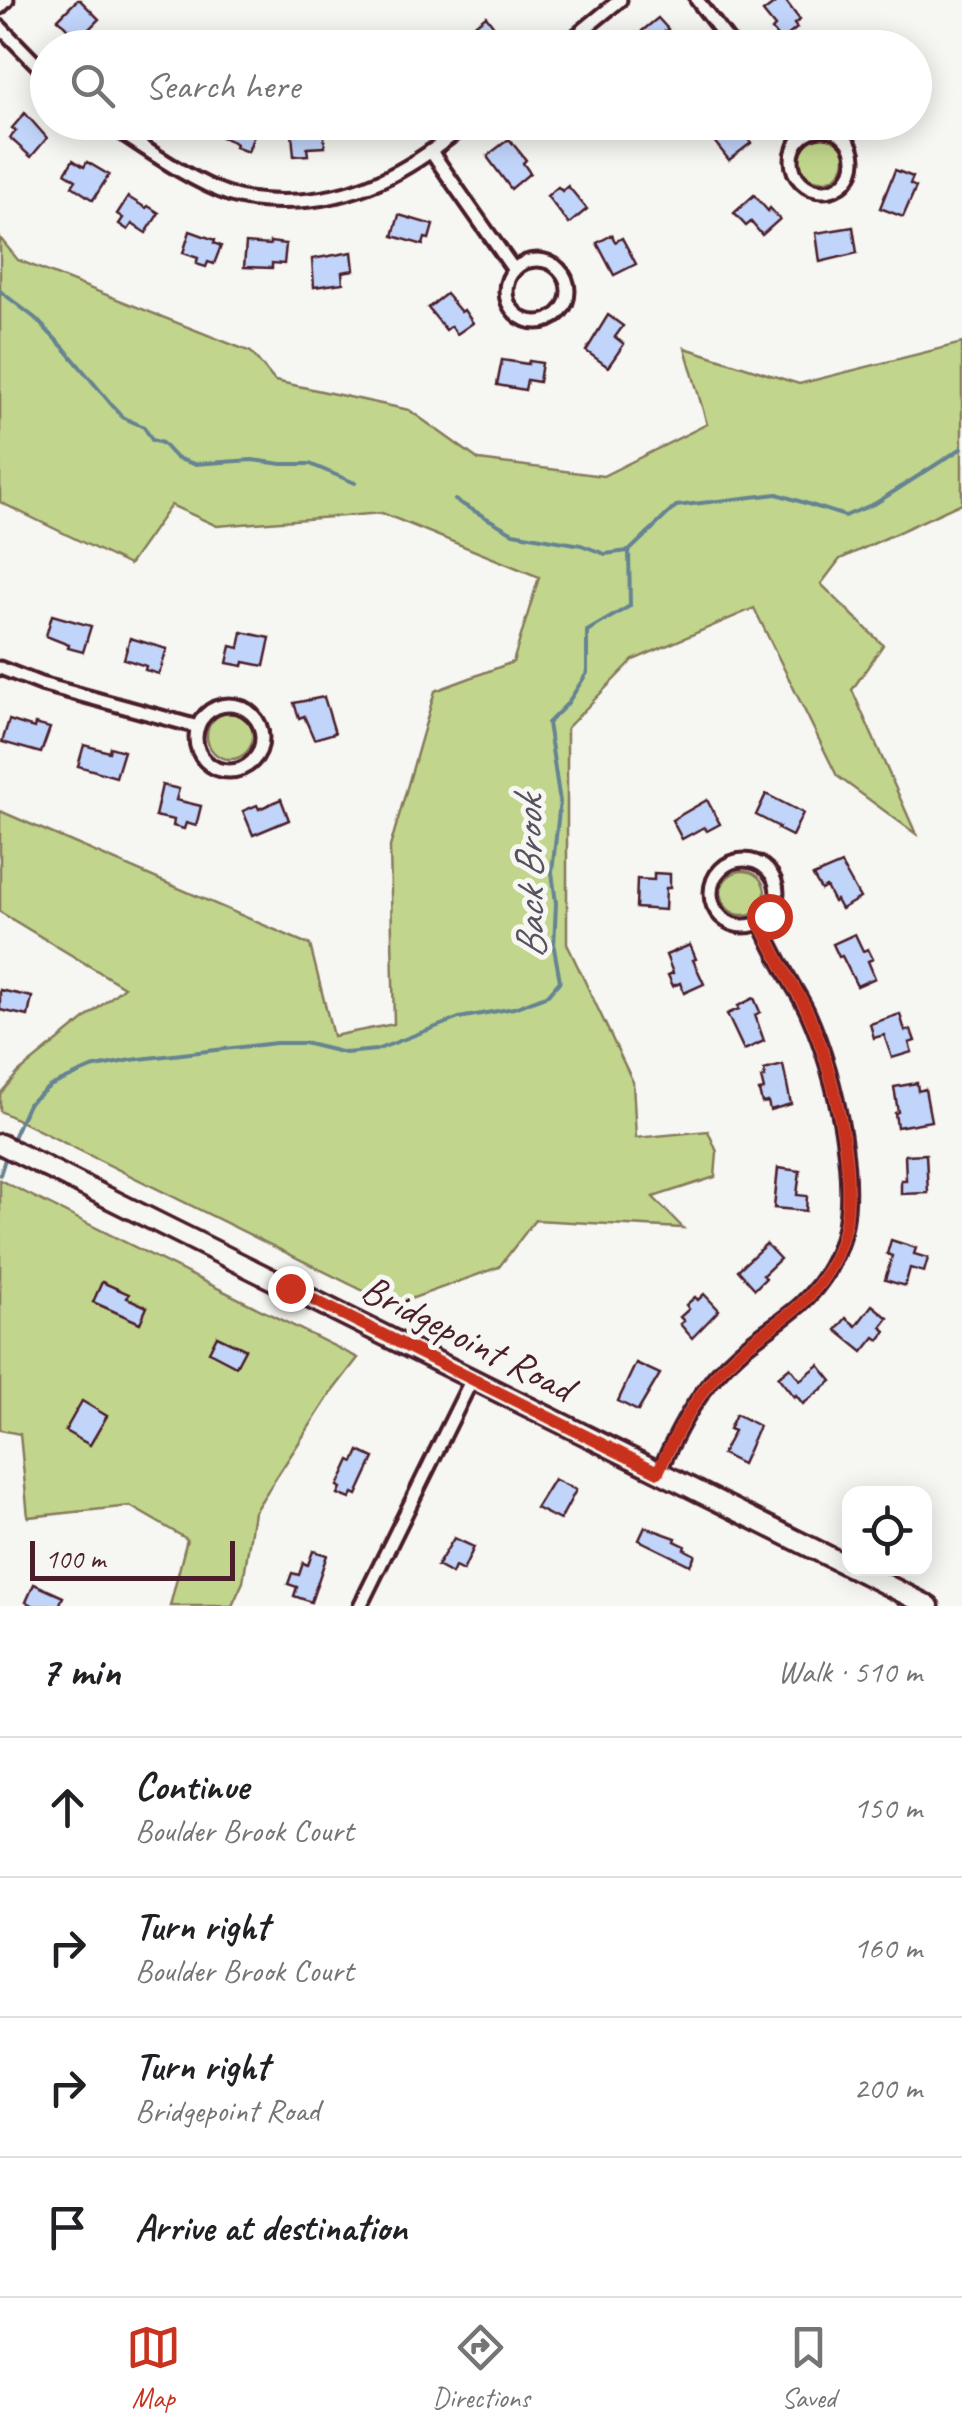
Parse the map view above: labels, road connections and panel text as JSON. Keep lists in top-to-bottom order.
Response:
{
  "streets": {
    "street": ["Bridgepoint Road"]
  },
  "water": ["Back Brook"],
  "scale_bar": "100 m",
  "page": {
    "search": "Search here",
    "scale": "100 m",
    "heading": ["7 min", "Walk · 510 m"],
    "list": [
      ["Continue", "Boulder Brook Court", "150 m"],
      ["Turn right", "Boulder Brook Court", "160 m"],
      ["Turn right", "Bridgepoint Road", "200 m"],
      "Arrive at destination"
    ],
    "nav": ["Map", "Directions", "Saved"]
  }
}
